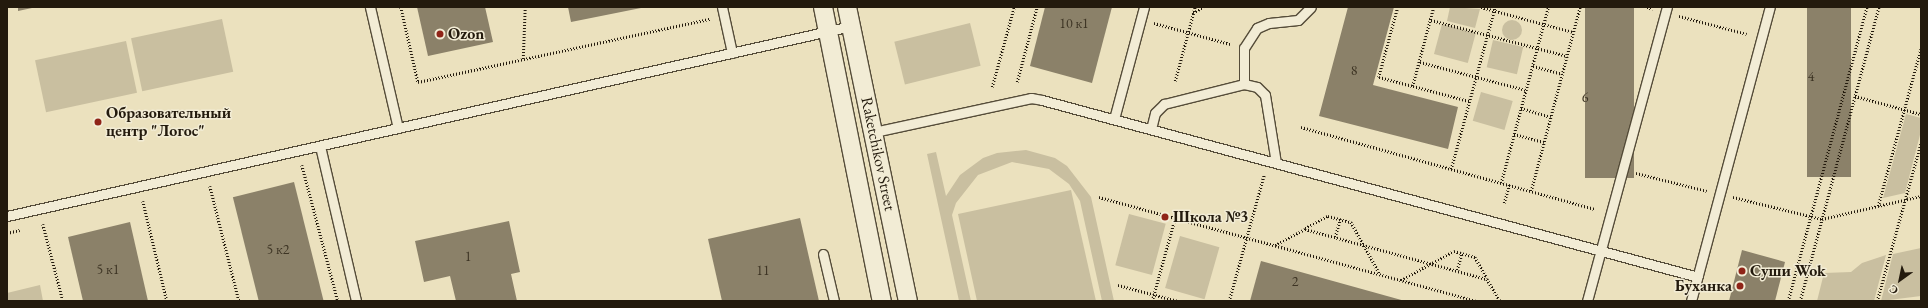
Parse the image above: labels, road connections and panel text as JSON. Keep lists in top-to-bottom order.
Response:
{
  "streets": {
    "street": ["Raketchikov Street"]
  },
  "places": [
    "Ozon",
    "Образовательный центр \"Логос\"",
    "Школа №3",
    "Суши Wok",
    "Буханка"
  ],
  "house_numbers": [
    "10 к1",
    "8",
    "4",
    "6",
    "5 к2",
    "1",
    "5 к1",
    "11",
    "2"
  ],
  "north": "bottom left"
}
